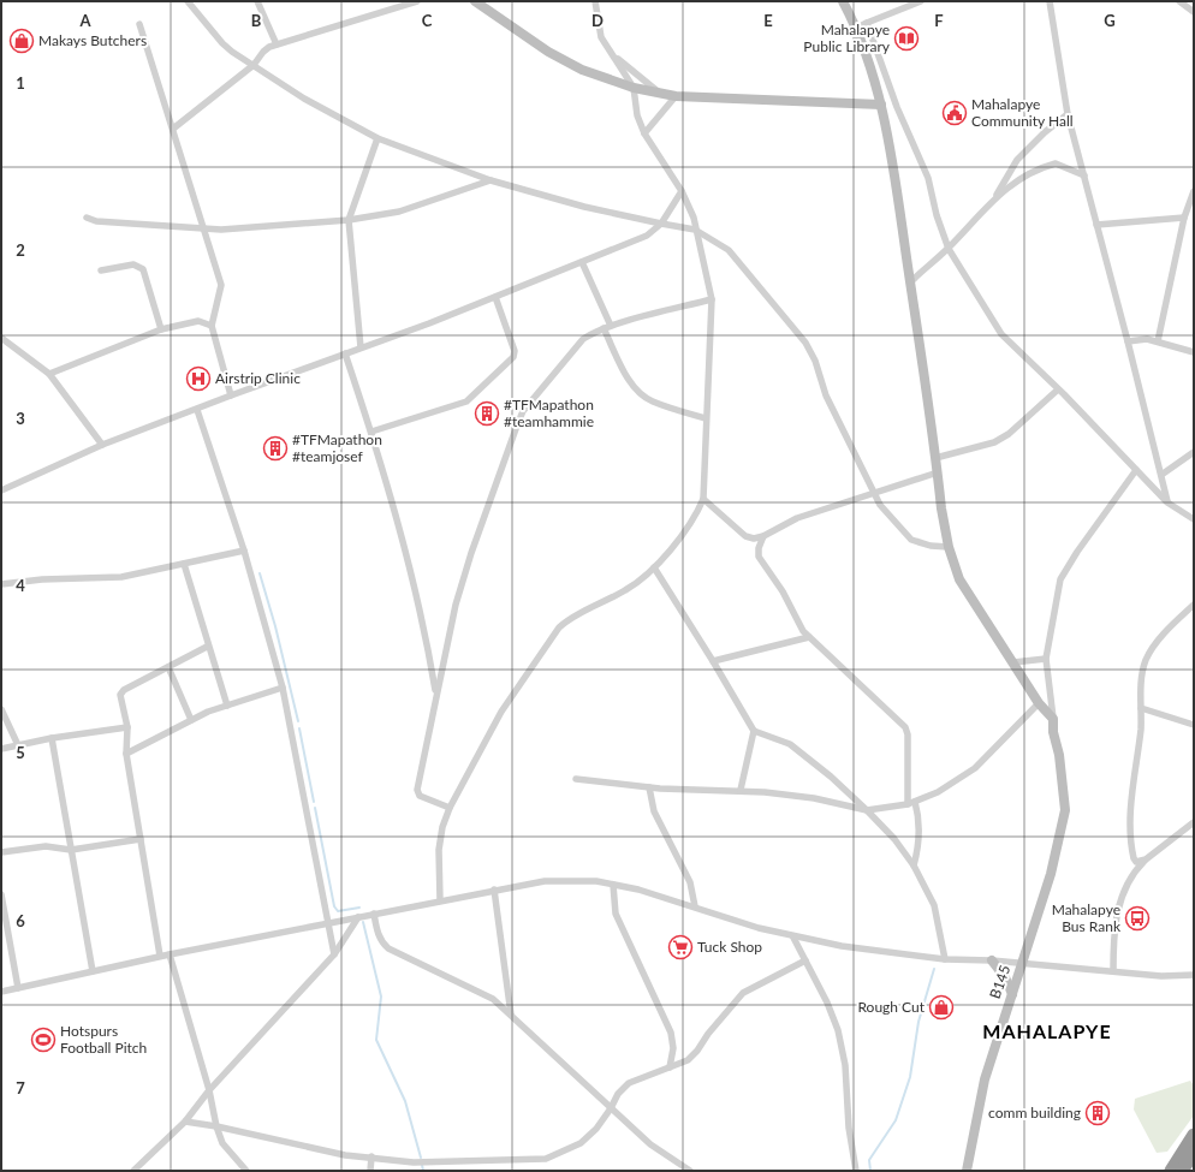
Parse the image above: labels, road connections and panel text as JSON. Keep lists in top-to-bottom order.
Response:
{
  "streets": {
    "main road": ["B145"]
  },
  "districts": ["MAHALAPYE"],
  "places": {
    "library": ["Mahalapye Public Library"],
    "shop": ["Makays Butchers", "Rough Cut"],
    "public building": ["Mahalapye Community Hall"],
    "hospital": ["Airstrip Clinic"],
    "building": ["#TFMapathon #teamhammie", "#TFMapathon #teamjosef", "comm building"],
    "bus stop": ["Mahalapye Bus Rank"],
    "supermarket": ["Tuck Shop"],
    "sports": ["Hotspurs Football Pitch"]
  },
  "grid": {
    "columns": [
      "A",
      "B",
      "C",
      "D",
      "E",
      "F",
      "G"
    ],
    "rows": [
      "1",
      "2",
      "3",
      "4",
      "5",
      "6",
      "7"
    ]
  }
}
